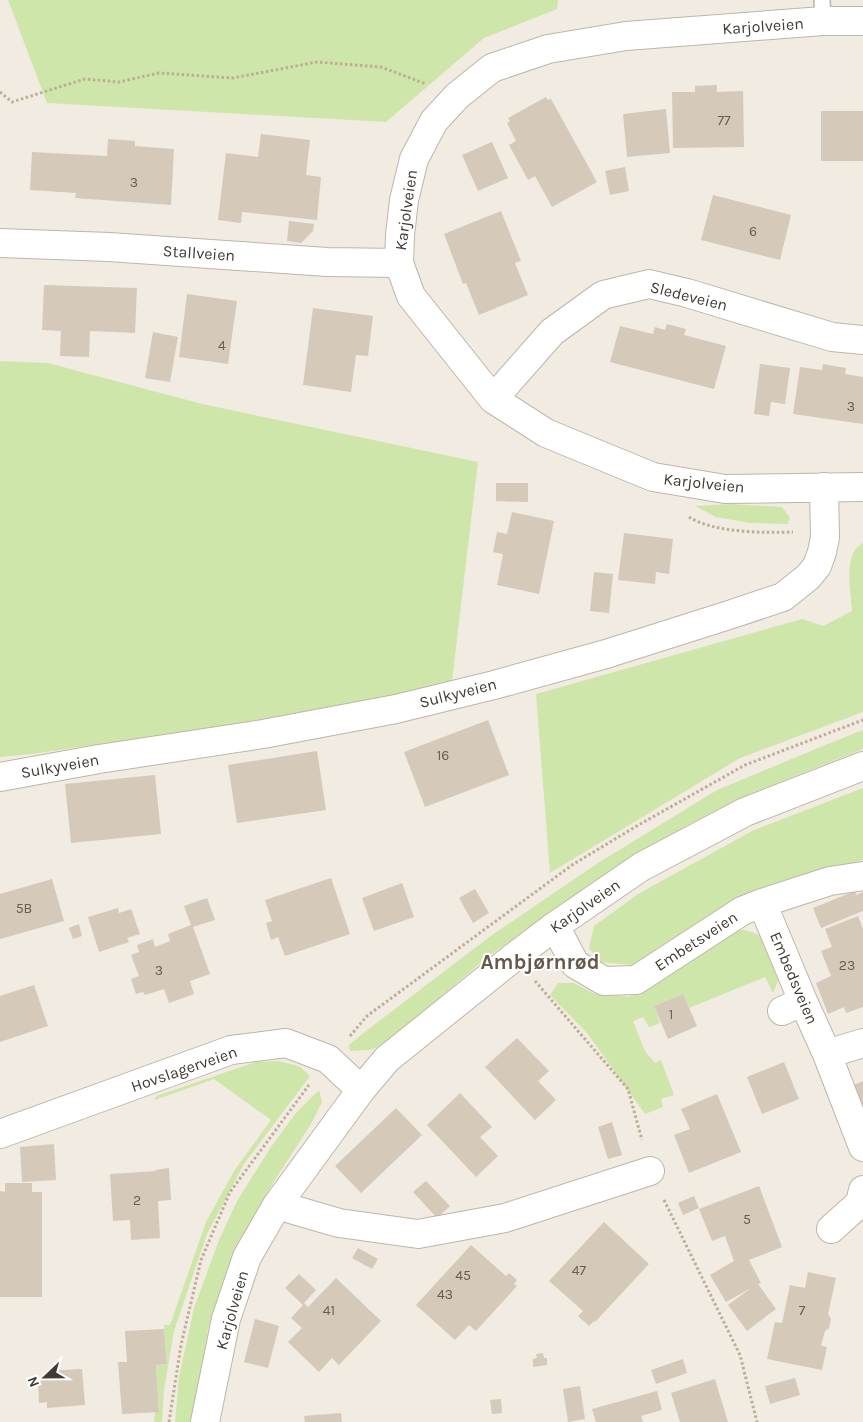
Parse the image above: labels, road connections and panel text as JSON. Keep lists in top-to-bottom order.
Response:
{
  "streets": {
    "street": [
      "Karjolveien",
      "Stallveien",
      "Sledeveien",
      "Sulkyveien",
      "Embetsveien",
      "Embedsveien",
      "Hovslagerveien"
    ]
  },
  "crossings": [
    ["Karjolveien", "Stallveien"],
    ["Karjolveien", "Sledeveien"],
    ["Karjolveien", "Sulkyveien"],
    ["Karjolveien", "Embetsveien"],
    ["Karjolveien", "Hovslagerveien"],
    ["Embetsveien", "Embedsveien"]
  ],
  "districts": ["Ambjørnrød"],
  "house_numbers": [
    "77",
    "3",
    "6",
    "4",
    "3",
    "16",
    "5B",
    "23",
    "3",
    "1",
    "2",
    "5",
    "47",
    "45",
    "43",
    "41",
    "7"
  ],
  "north": "left"
}
